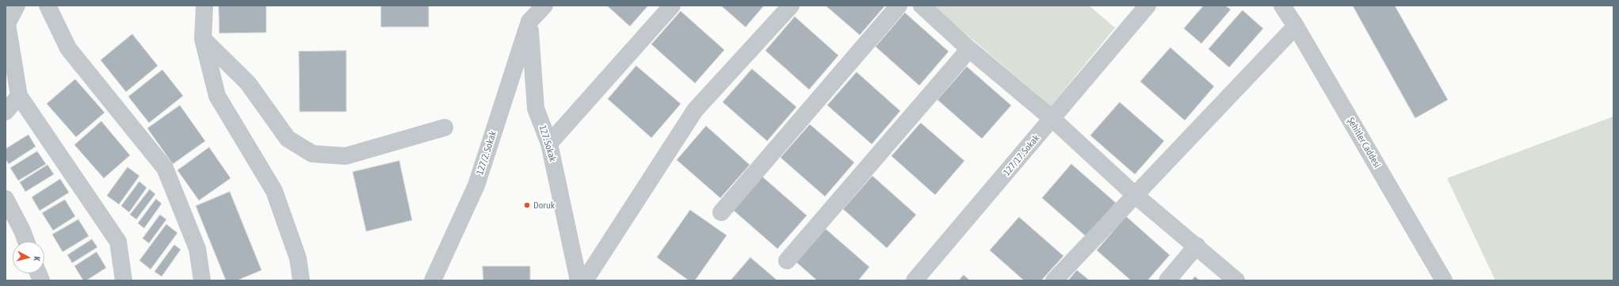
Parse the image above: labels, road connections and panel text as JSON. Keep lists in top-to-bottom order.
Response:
{
  "streets": {
    "street": [
      "Şehitler Caddesi",
      "127. Sokak",
      "127/2. Sokak",
      "127/17. Sokak"
    ]
  },
  "crossings": [
    ["127. Sokak", "127/2. Sokak"]
  ],
  "places": ["Doruk"],
  "north": "right"
}
